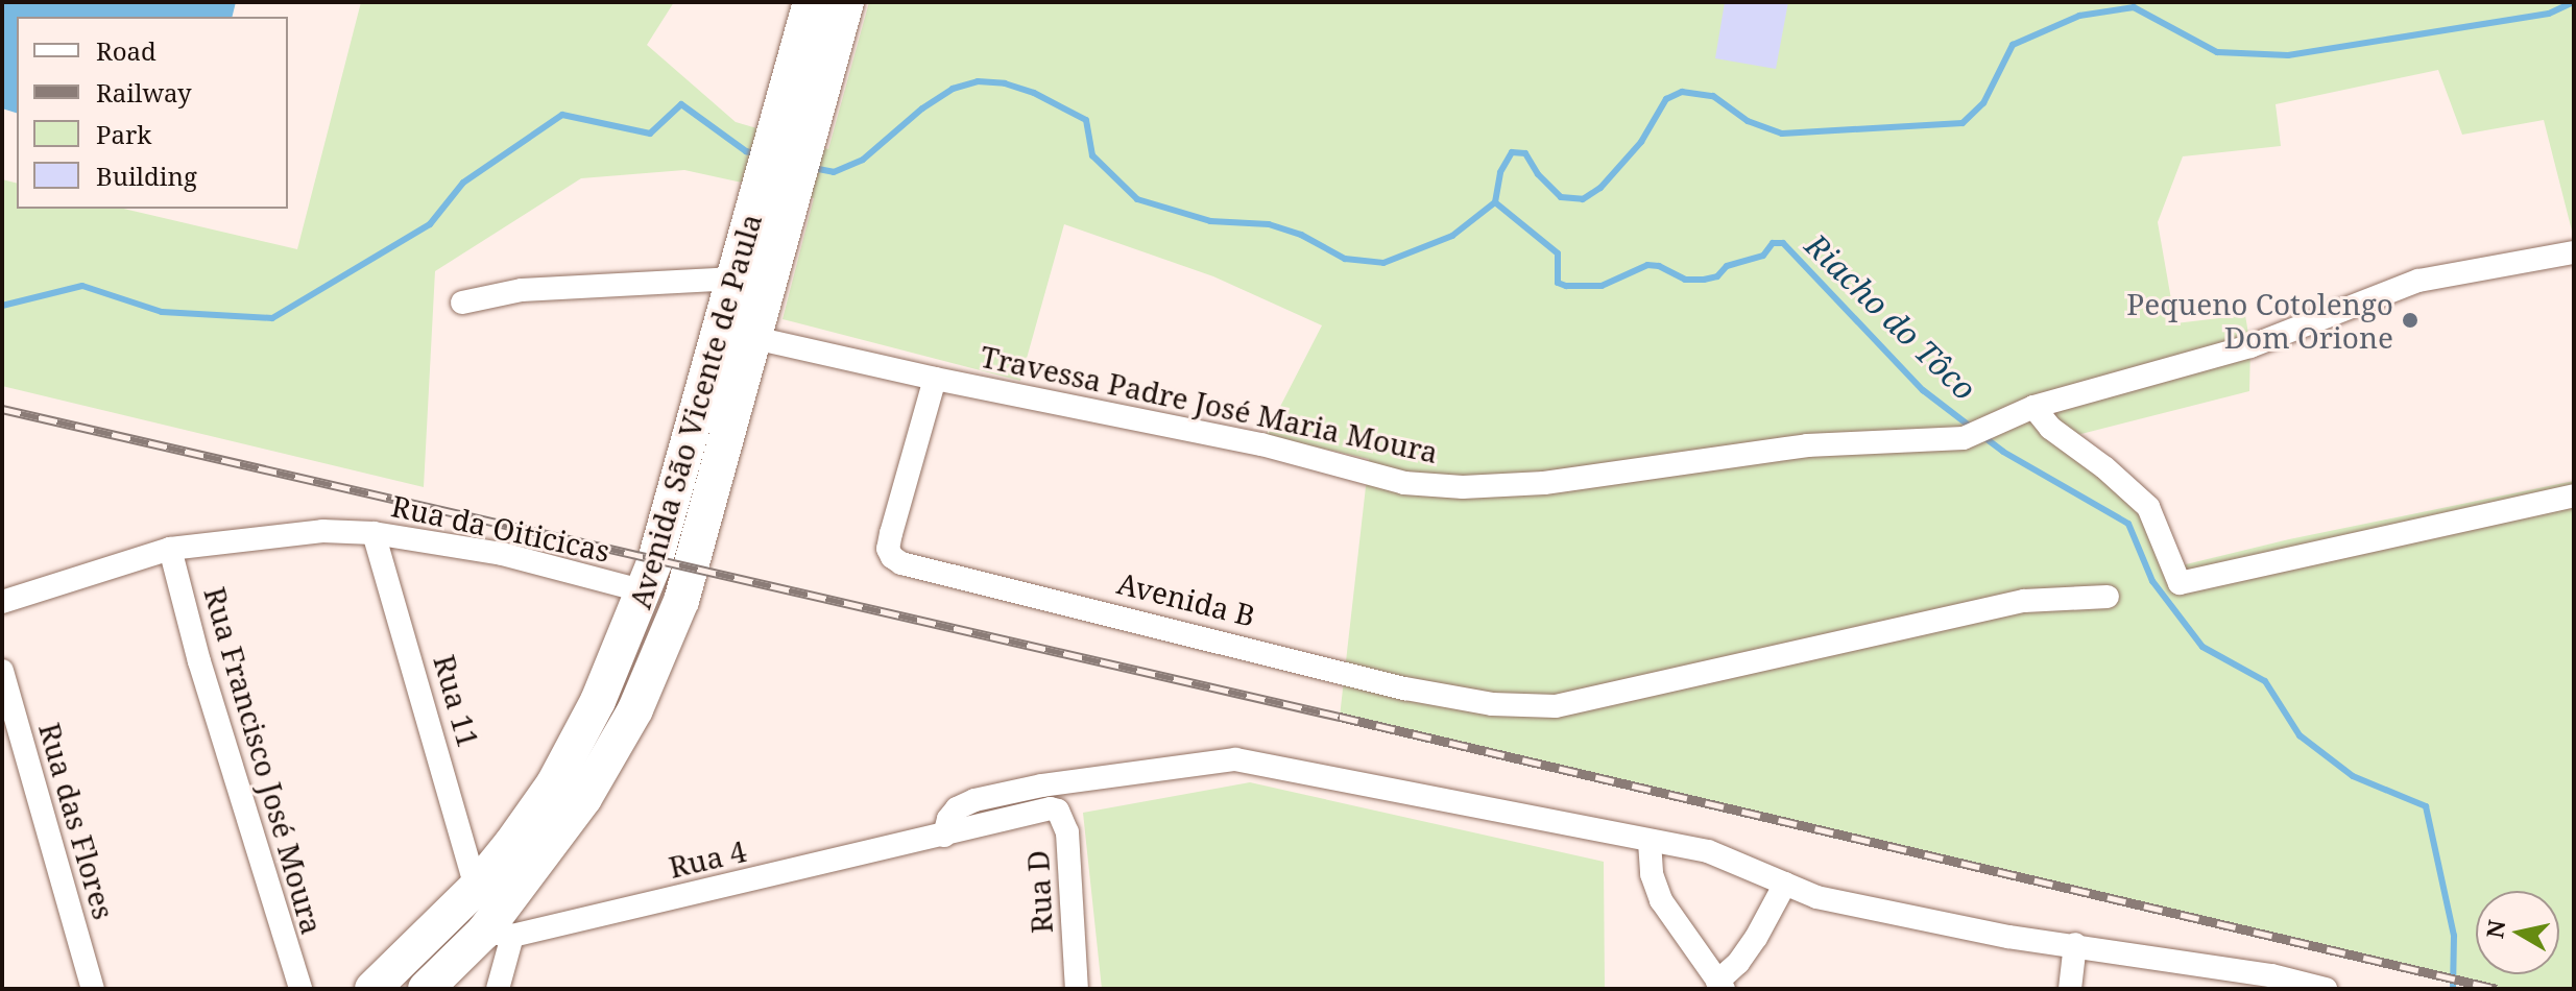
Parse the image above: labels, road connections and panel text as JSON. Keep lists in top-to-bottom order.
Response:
{
  "streets": {
    "main road": ["Avenida São Vicente de Paula"],
    "street": [
      "Travessa Padre José Maria Moura",
      "Rua da Oiticicas",
      "Avenida B",
      "Rua 11",
      "Rua Francisco José Moura",
      "Rua das Flores",
      "Rua 4",
      "Rua D"
    ]
  },
  "crossings": [
    ["Travessa Padre José Maria Moura", "Avenida São Vicente de Paula"],
    ["Travessa Padre José Maria Moura", "Avenida B"],
    ["Avenida São Vicente de Paula", "Rua da Oiticicas"],
    ["Avenida São Vicente de Paula", "Rua 11"],
    ["Avenida São Vicente de Paula", "Rua 4"],
    ["Rua da Oiticicas", "Rua 11"],
    ["Rua da Oiticicas", "Rua Francisco José Moura"],
    ["Rua 4", "Rua D"]
  ],
  "water": ["Riacho do Tôco"],
  "places": ["Pequeno Cotolengo Dom Orione"],
  "legend": [
    "Road",
    "Railway",
    "Park",
    "Building"
  ],
  "north": "left"
}
